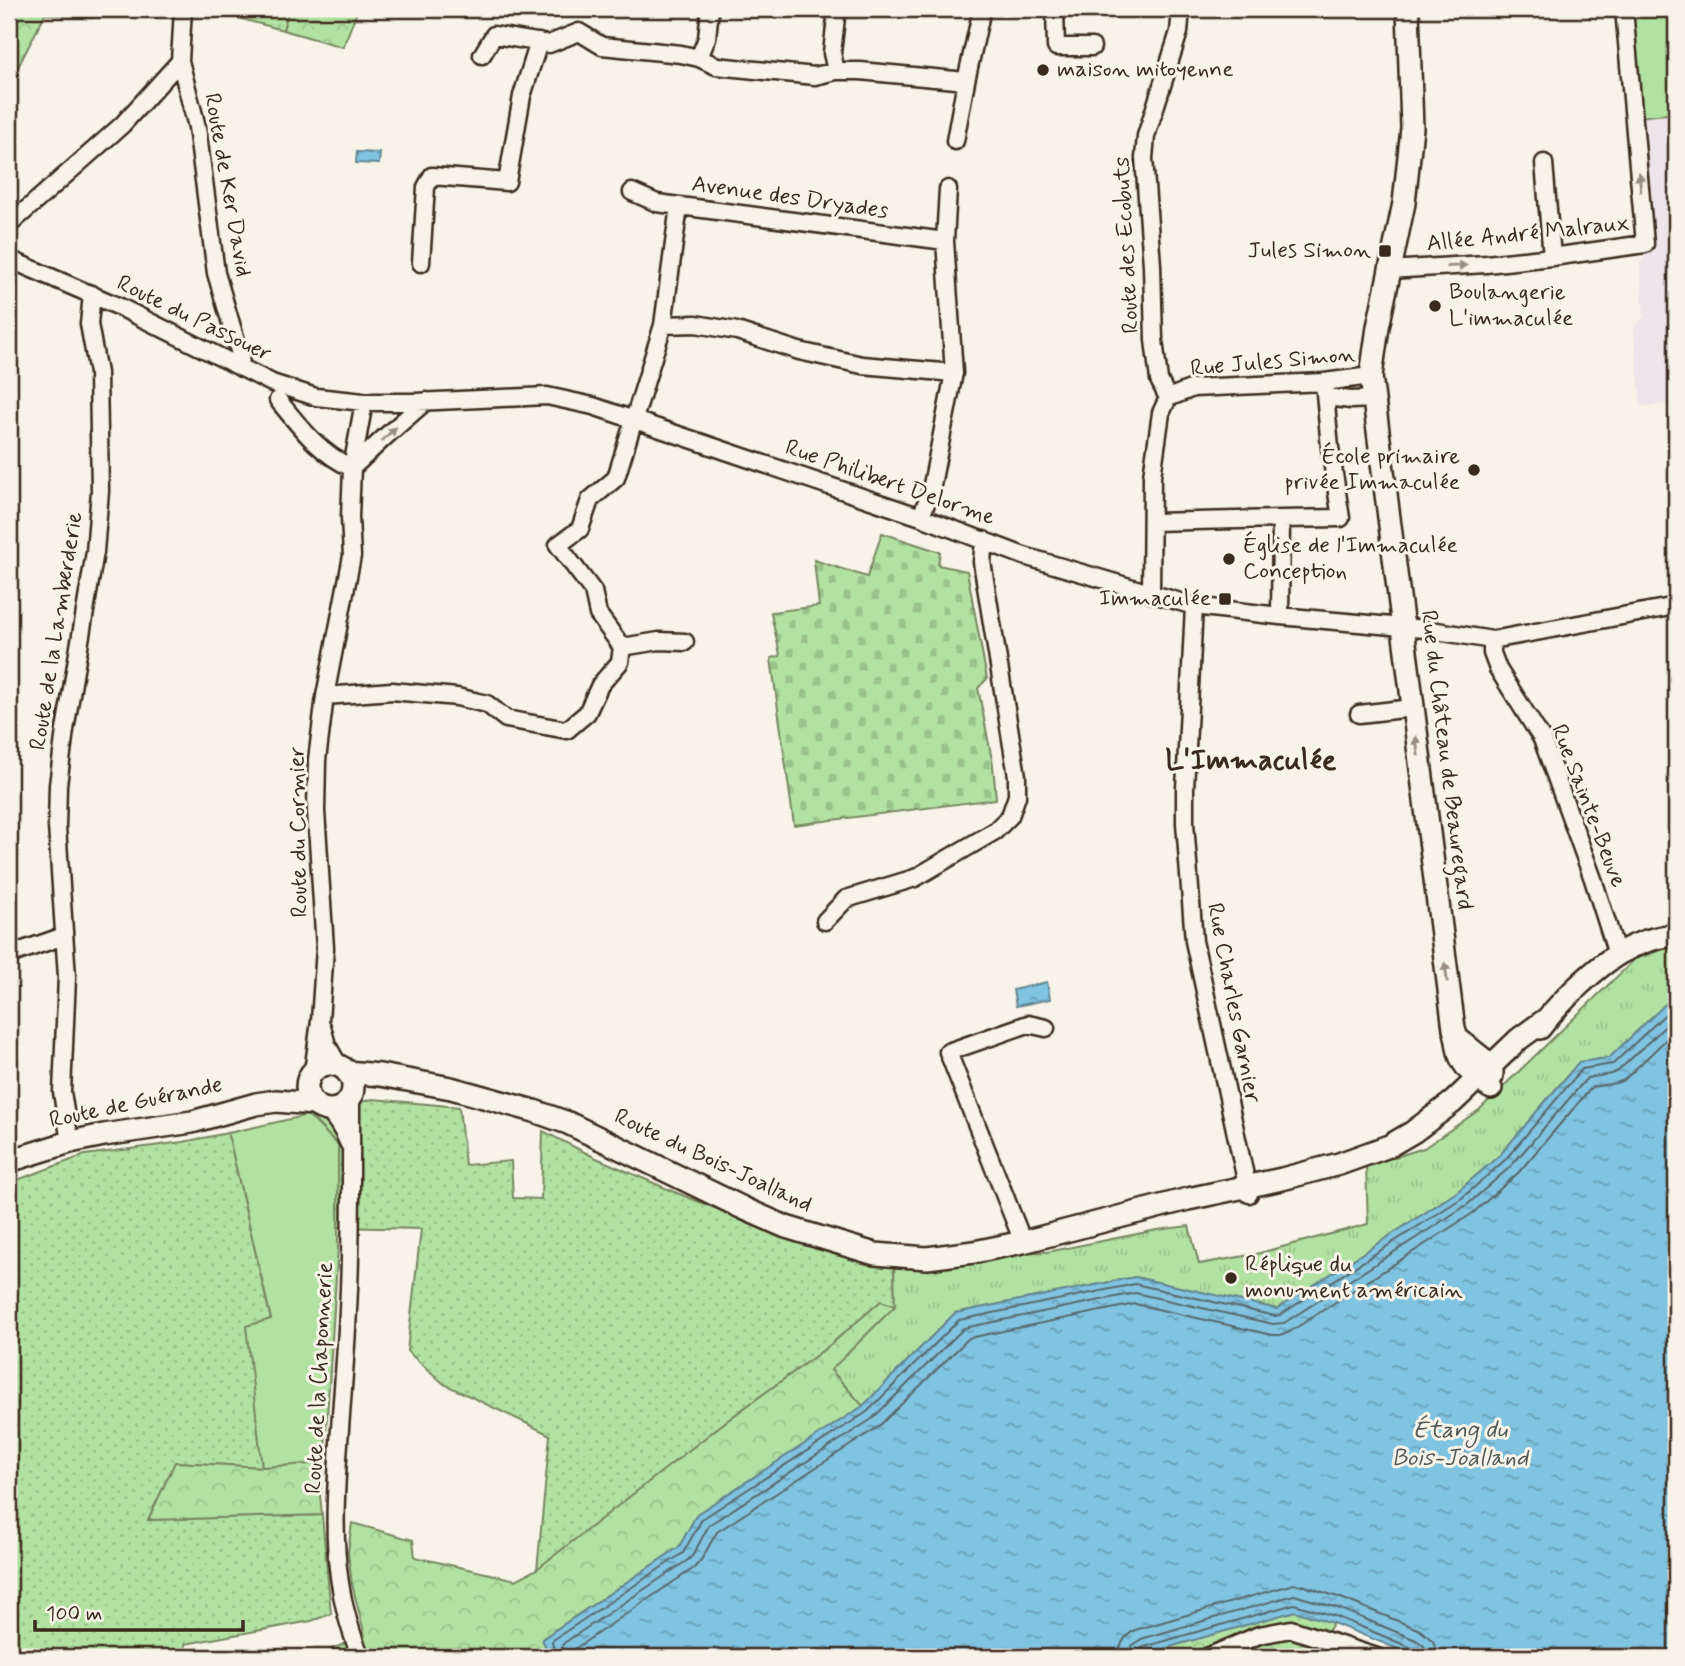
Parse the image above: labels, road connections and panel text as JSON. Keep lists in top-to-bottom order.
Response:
{
  "streets": {
    "street": [
      "Route de Ker David",
      "Avenue des Dryades",
      "Allée André Malraux",
      "Route des Ecobuts",
      "Route du Passouer",
      "Rue Jules Simon",
      "Rue Philibert Delorme",
      "Route de la Lamberderie",
      "Rue du Château de Beauregard",
      "Rue Sainte-Beuve",
      "Route du Cormier",
      "Rue Charles Garnier",
      "Route de Guérande",
      "Route du Bois-Joalland",
      "Route de la Chaponnerie"
    ]
  },
  "crossings": [
    ["Route de Ker David", "Route du Passouer"],
    ["Allée André Malraux", "Rue du Château de Beauregard"],
    ["Route des Ecobuts", "Rue Jules Simon"],
    ["Route du Passouer", "Rue Philibert Delorme"],
    ["Route du Passouer", "Route de la Lamberderie"],
    ["Route du Passouer", "Route du Cormier"],
    ["Rue Jules Simon", "Rue Philibert Delorme"],
    ["Rue Jules Simon", "Rue du Château de Beauregard"],
    ["Rue Philibert Delorme", "Rue du Château de Beauregard"],
    ["Rue Philibert Delorme", "Rue Sainte-Beuve"],
    ["Rue Philibert Delorme", "Route du Cormier"],
    ["Rue Philibert Delorme", "Rue Charles Garnier"],
    ["Route de la Lamberderie", "Route de Guérande"],
    ["Rue Sainte-Beuve", "Route du Bois-Joalland"],
    ["Route du Cormier", "Route de Guérande"],
    ["Route du Cormier", "Route du Bois-Joalland"],
    ["Route du Cormier", "Route de la Chaponnerie"],
    ["Rue Charles Garnier", "Route du Bois-Joalland"],
    ["Route de Guérande", "Route du Bois-Joalland"],
    ["Route de Guérande", "Route de la Chaponnerie"],
    ["Route du Bois-Joalland", "Route de la Chaponnerie"]
  ],
  "districts": ["L'Immaculée"],
  "water": ["Étang du Bois-Joalland"],
  "places": {
    "other": [
      "maison mitoyenne",
      "Boulangerie L'immaculée",
      "École primaire privée Immaculée",
      "Église de l'Immaculée Conception",
      "Réplique du monument américain"
    ],
    "transit": ["Jules Simon", "Immaculée"]
  },
  "scale_bar": "100 m"
}
